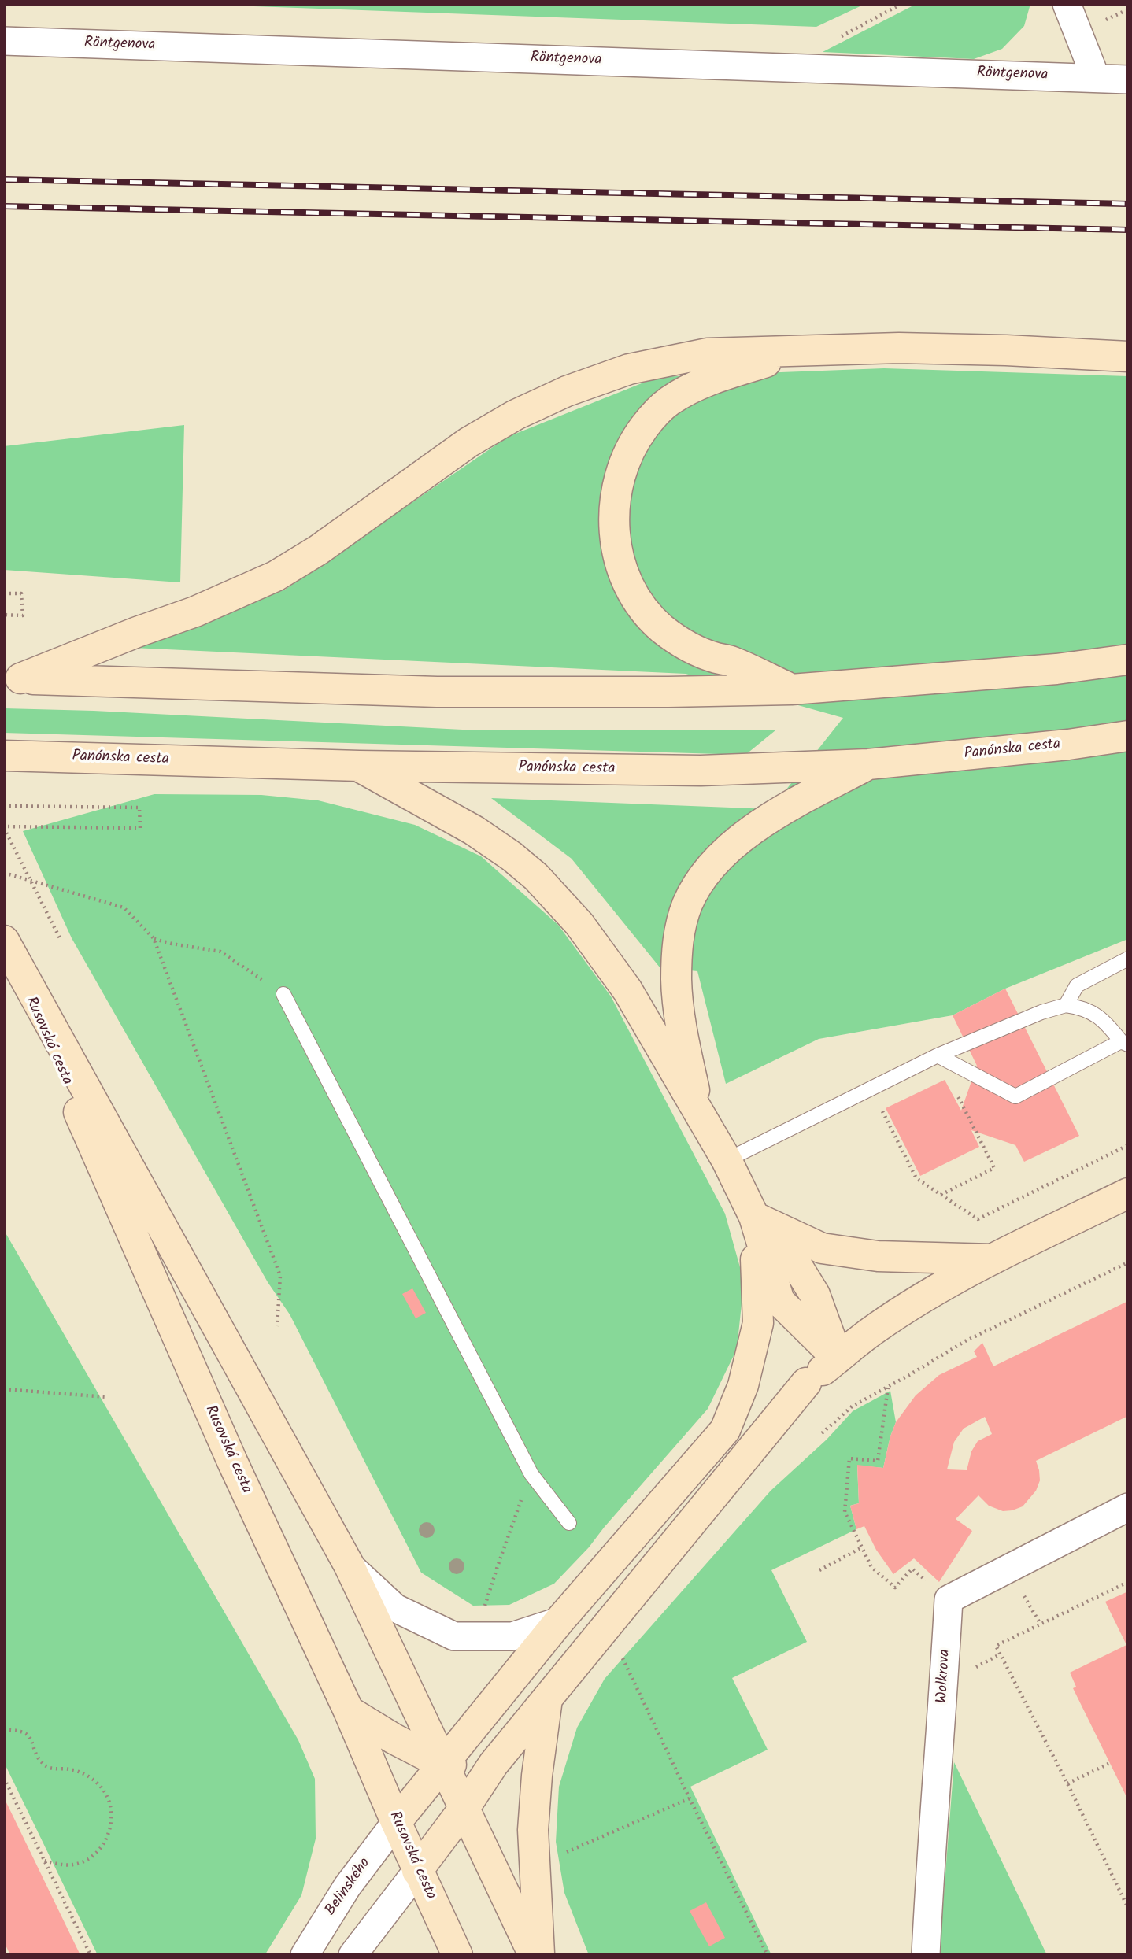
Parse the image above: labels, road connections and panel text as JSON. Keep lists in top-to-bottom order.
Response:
{
  "streets": {
    "street": [
      "Röntgenova",
      "Panónska cesta",
      "Rusovská cesta",
      "Wolkrova",
      "Belinského"
    ]
  },
  "crossings": [
    ["Rusovská cesta", "Belinského"]
  ]
}
